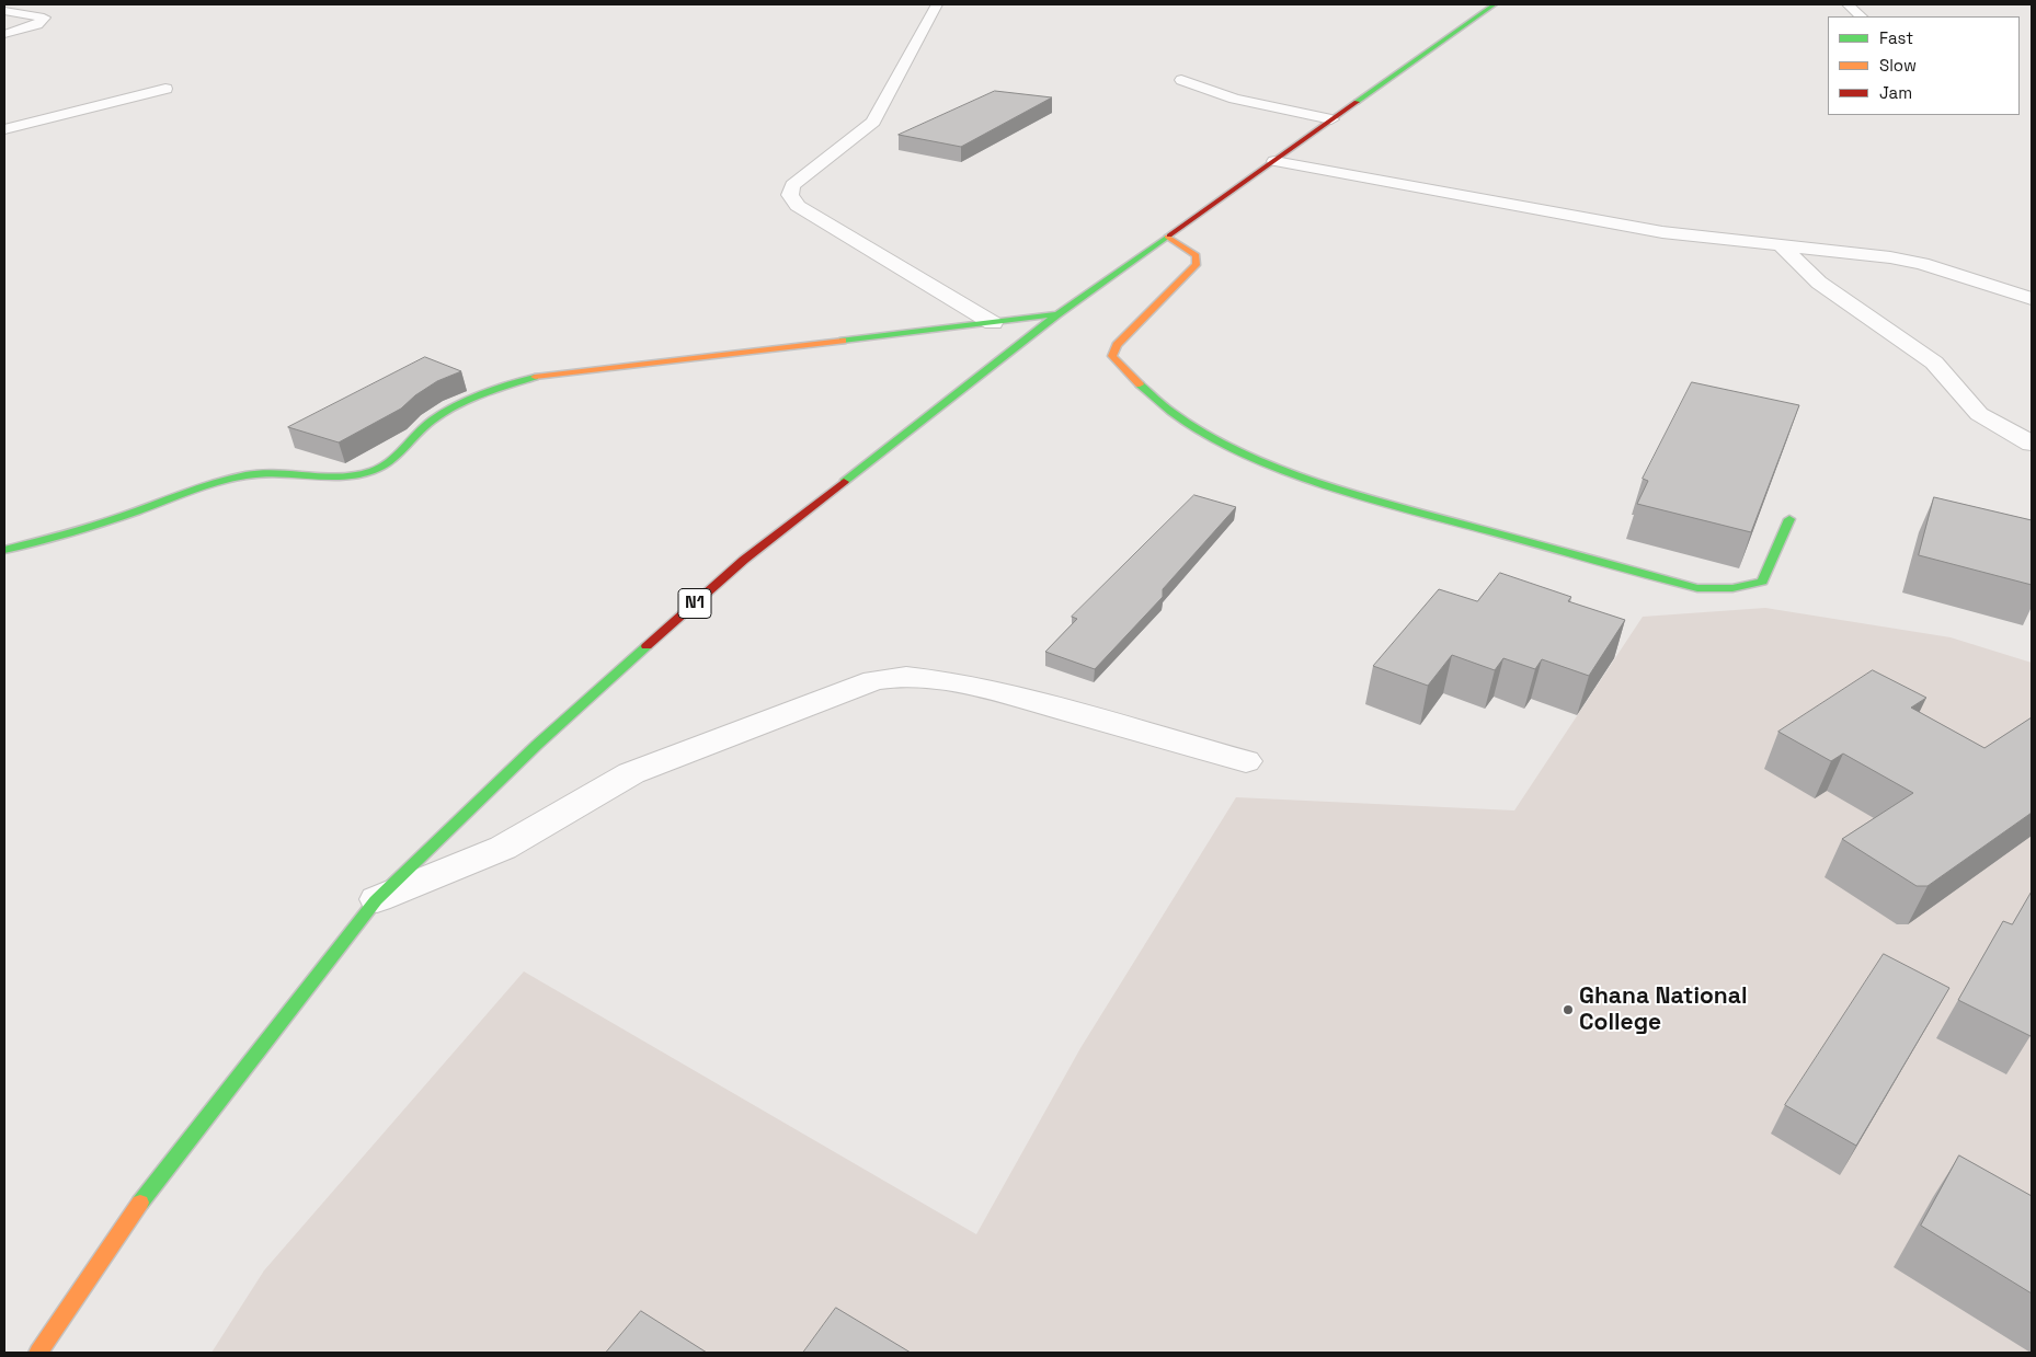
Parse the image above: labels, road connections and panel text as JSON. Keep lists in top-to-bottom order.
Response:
{
  "streets": {
    "main road": ["N1"]
  },
  "places": ["Ghana National College"],
  "legend": ["Fast", "Slow", "Jam"]
}
